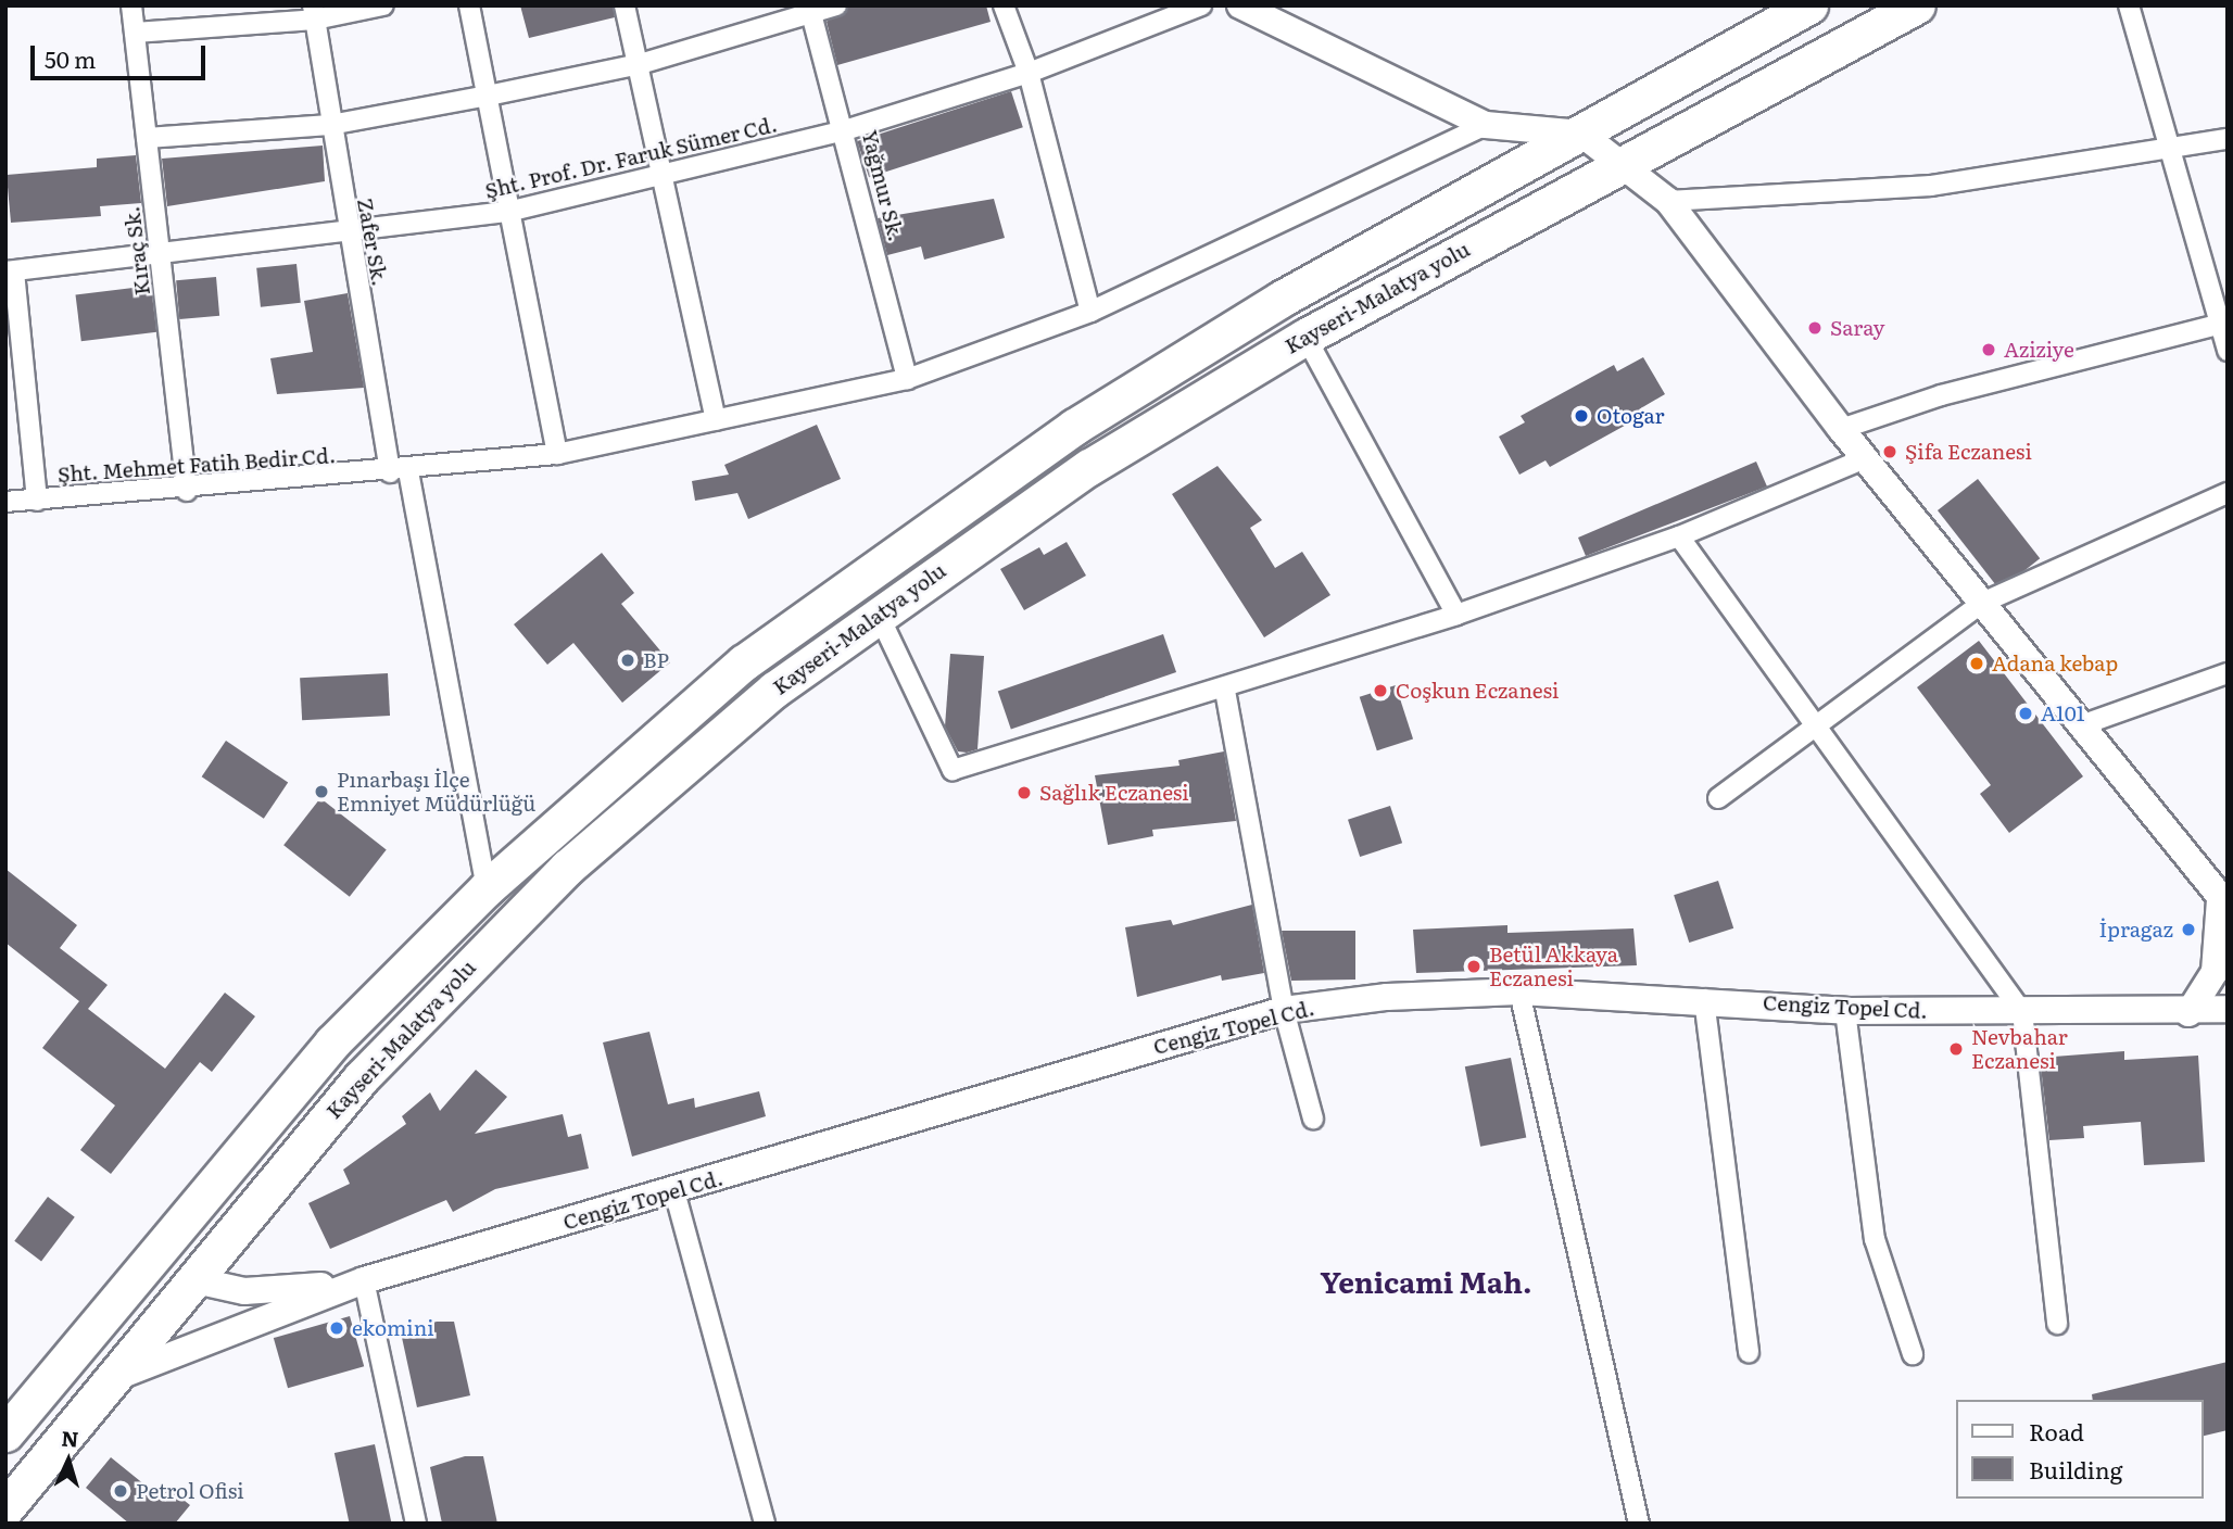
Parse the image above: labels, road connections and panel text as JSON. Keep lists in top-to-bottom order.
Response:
{
  "streets": {
    "highway": ["Kayseri-Malatya yolu"],
    "main road": ["Cengiz Topel Cd."],
    "street": [
      "Şht. Prof. Dr. Faruk Sümer Cd.",
      "Yağmur Sk.",
      "Zafer Sk.",
      "Kıraç Sk.",
      "Şht. Mehmet Fatih Bedir Cd."
    ]
  },
  "crossings": [
    ["Şht. Prof. Dr. Faruk Sümer Cd.", "Yağmur Sk."],
    ["Şht. Prof. Dr. Faruk Sümer Cd.", "Zafer Sk."],
    ["Şht. Prof. Dr. Faruk Sümer Cd.", "Kıraç Sk."],
    ["Yağmur Sk.", "Şht. Mehmet Fatih Bedir Cd."],
    ["Zafer Sk.", "Kayseri-Malatya yolu"],
    ["Zafer Sk.", "Şht. Mehmet Fatih Bedir Cd."],
    ["Kıraç Sk.", "Şht. Mehmet Fatih Bedir Cd."]
  ],
  "districts": ["Yenicami Mah."],
  "places": [
    "Saray",
    "Aziziye",
    "Otogar",
    "Şifa Eczanesi",
    "BP",
    "Adana kebap",
    "Coşkun Eczanesi",
    "A101",
    "Pınarbaşı İlçe Emniyet Müdürlüğü",
    "Sağlık Eczanesi",
    "İpragaz",
    "Betül Akkaya Eczanesi",
    "Nevbahar Eczanesi",
    "ekomini",
    "Petrol Ofisi"
  ],
  "legend": ["Road", "Building"],
  "scale_bar": "50 m",
  "north": "top"
}
